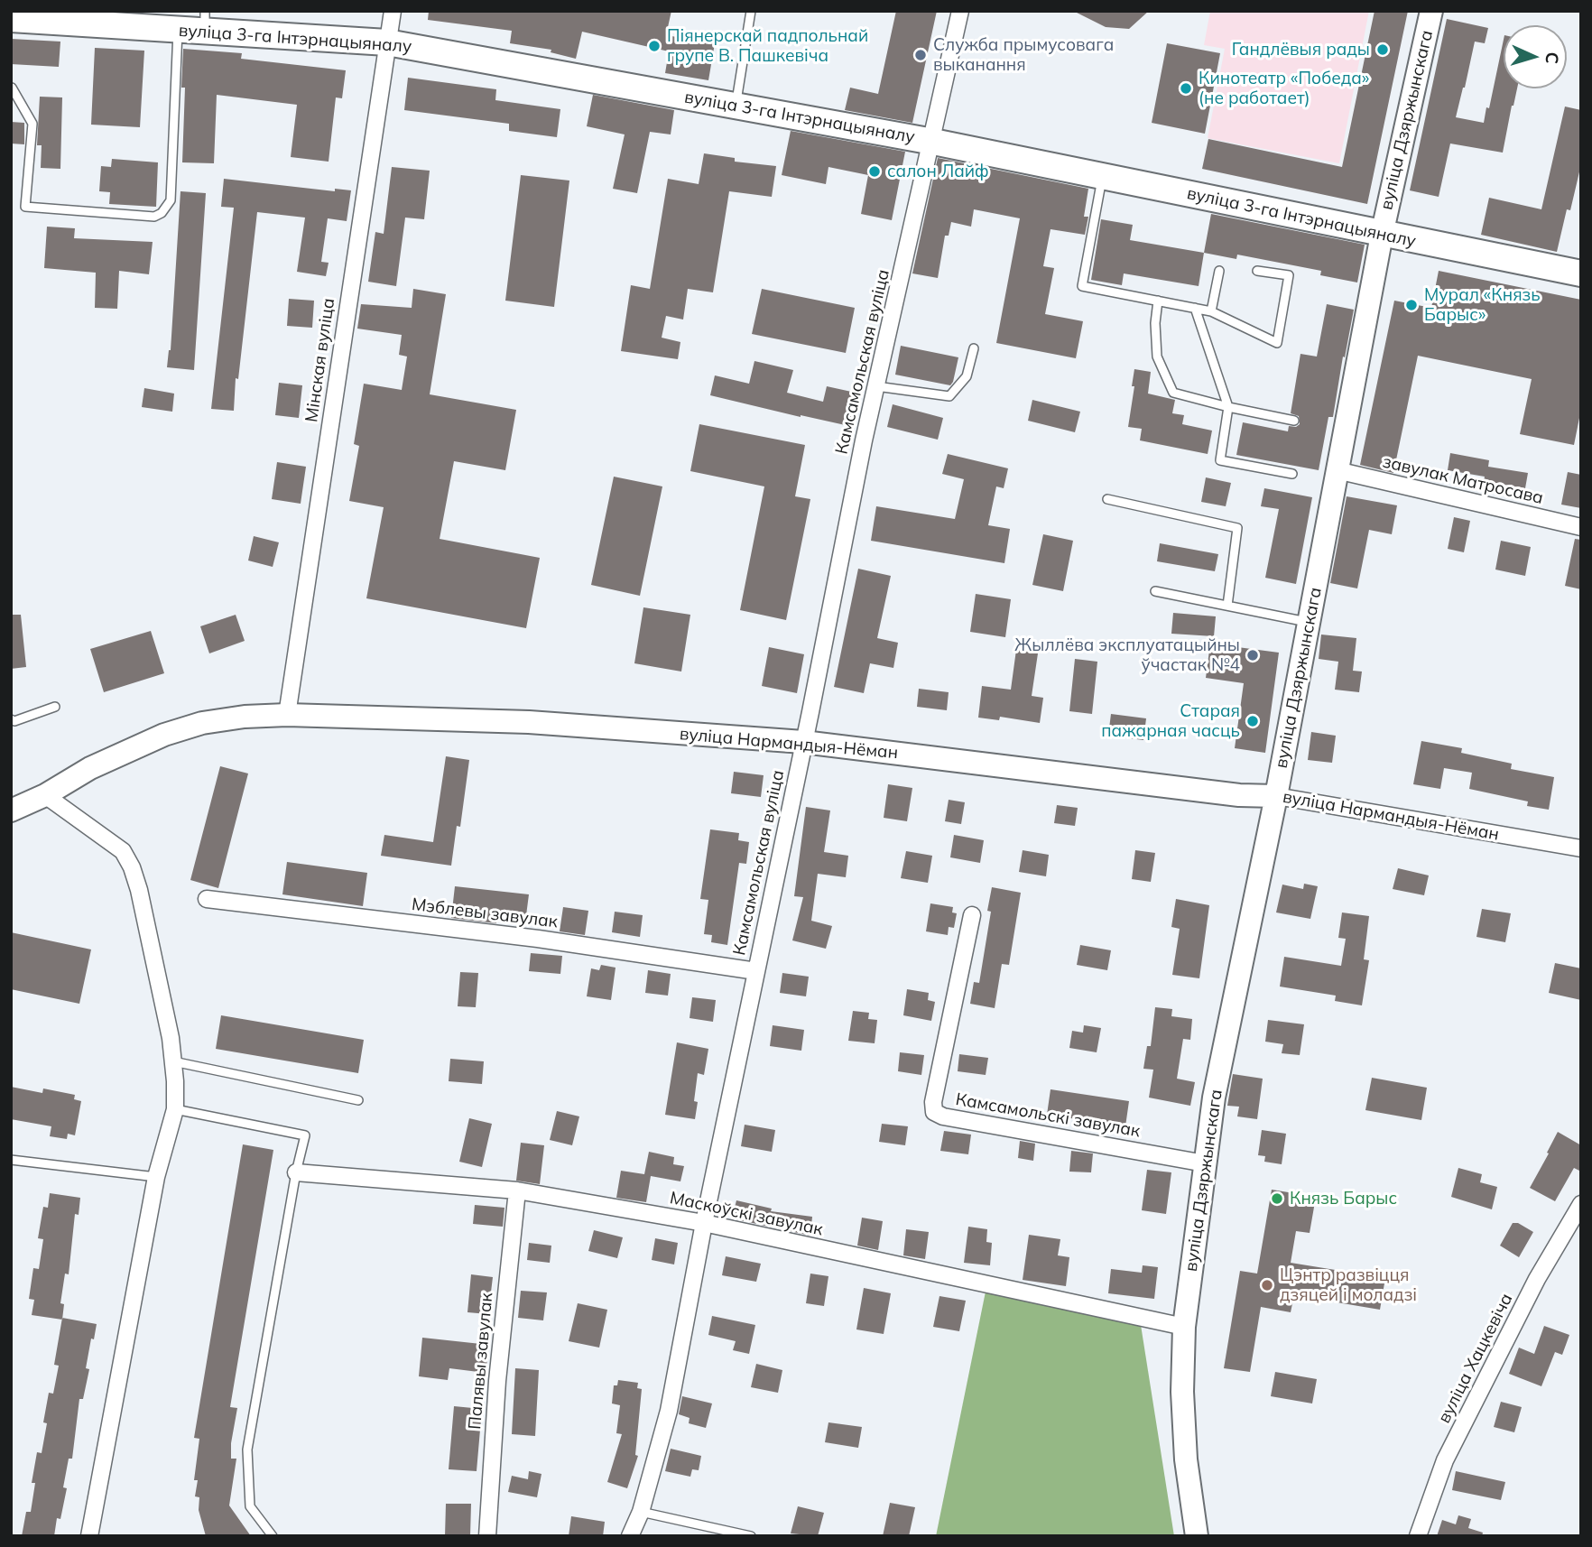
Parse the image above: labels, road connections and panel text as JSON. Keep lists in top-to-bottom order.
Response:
{
  "streets": {
    "main road": ["вуліца 3-га Інтэрнацыяналу"],
    "street": [
      "вуліца Дзяржынскага",
      "Мінская вуліца",
      "Камсамольская вуліца",
      "завулак Матросава",
      "вуліца Нармандыя-Нёман",
      "Мэблевы завулак",
      "Камсамольскі завулак",
      "Маскоўскі завулак",
      "вуліца Хацкевіча",
      "Палявы завулак"
    ]
  },
  "crossings": [
    ["вуліца 3-га Інтэрнацыяналу", "вуліца Дзяржынскага"],
    ["вуліца 3-га Інтэрнацыяналу", "Мінская вуліца"],
    ["вуліца 3-га Інтэрнацыяналу", "Камсамольская вуліца"],
    ["вуліца Дзяржынскага", "завулак Матросава"],
    ["вуліца Дзяржынскага", "вуліца Нармандыя-Нёман"],
    ["вуліца Дзяржынскага", "Камсамольскі завулак"],
    ["вуліца Дзяржынскага", "Маскоўскі завулак"],
    ["Мінская вуліца", "вуліца Нармандыя-Нёман"],
    ["Камсамольская вуліца", "вуліца Нармандыя-Нёман"],
    ["Камсамольская вуліца", "Мэблевы завулак"],
    ["Камсамольская вуліца", "Маскоўскі завулак"],
    ["Маскоўскі завулак", "Палявы завулак"]
  ],
  "places": [
    "Піянерскай падпольнай групе В. Пашкевіча",
    "Гандлёвыя рады",
    "Служба прымусовага выканання",
    "Кинотеатр «Победа» (не работает)",
    "салон Лайф",
    "Мурал «Князь Барыс»",
    "Жыллёва эксплуатацыйны ўчастак №4",
    "Старая пажарная часць",
    "Князь Барыс",
    "Цэнтр развіцця дзяцей і моладзі"
  ],
  "north": "right"
}
